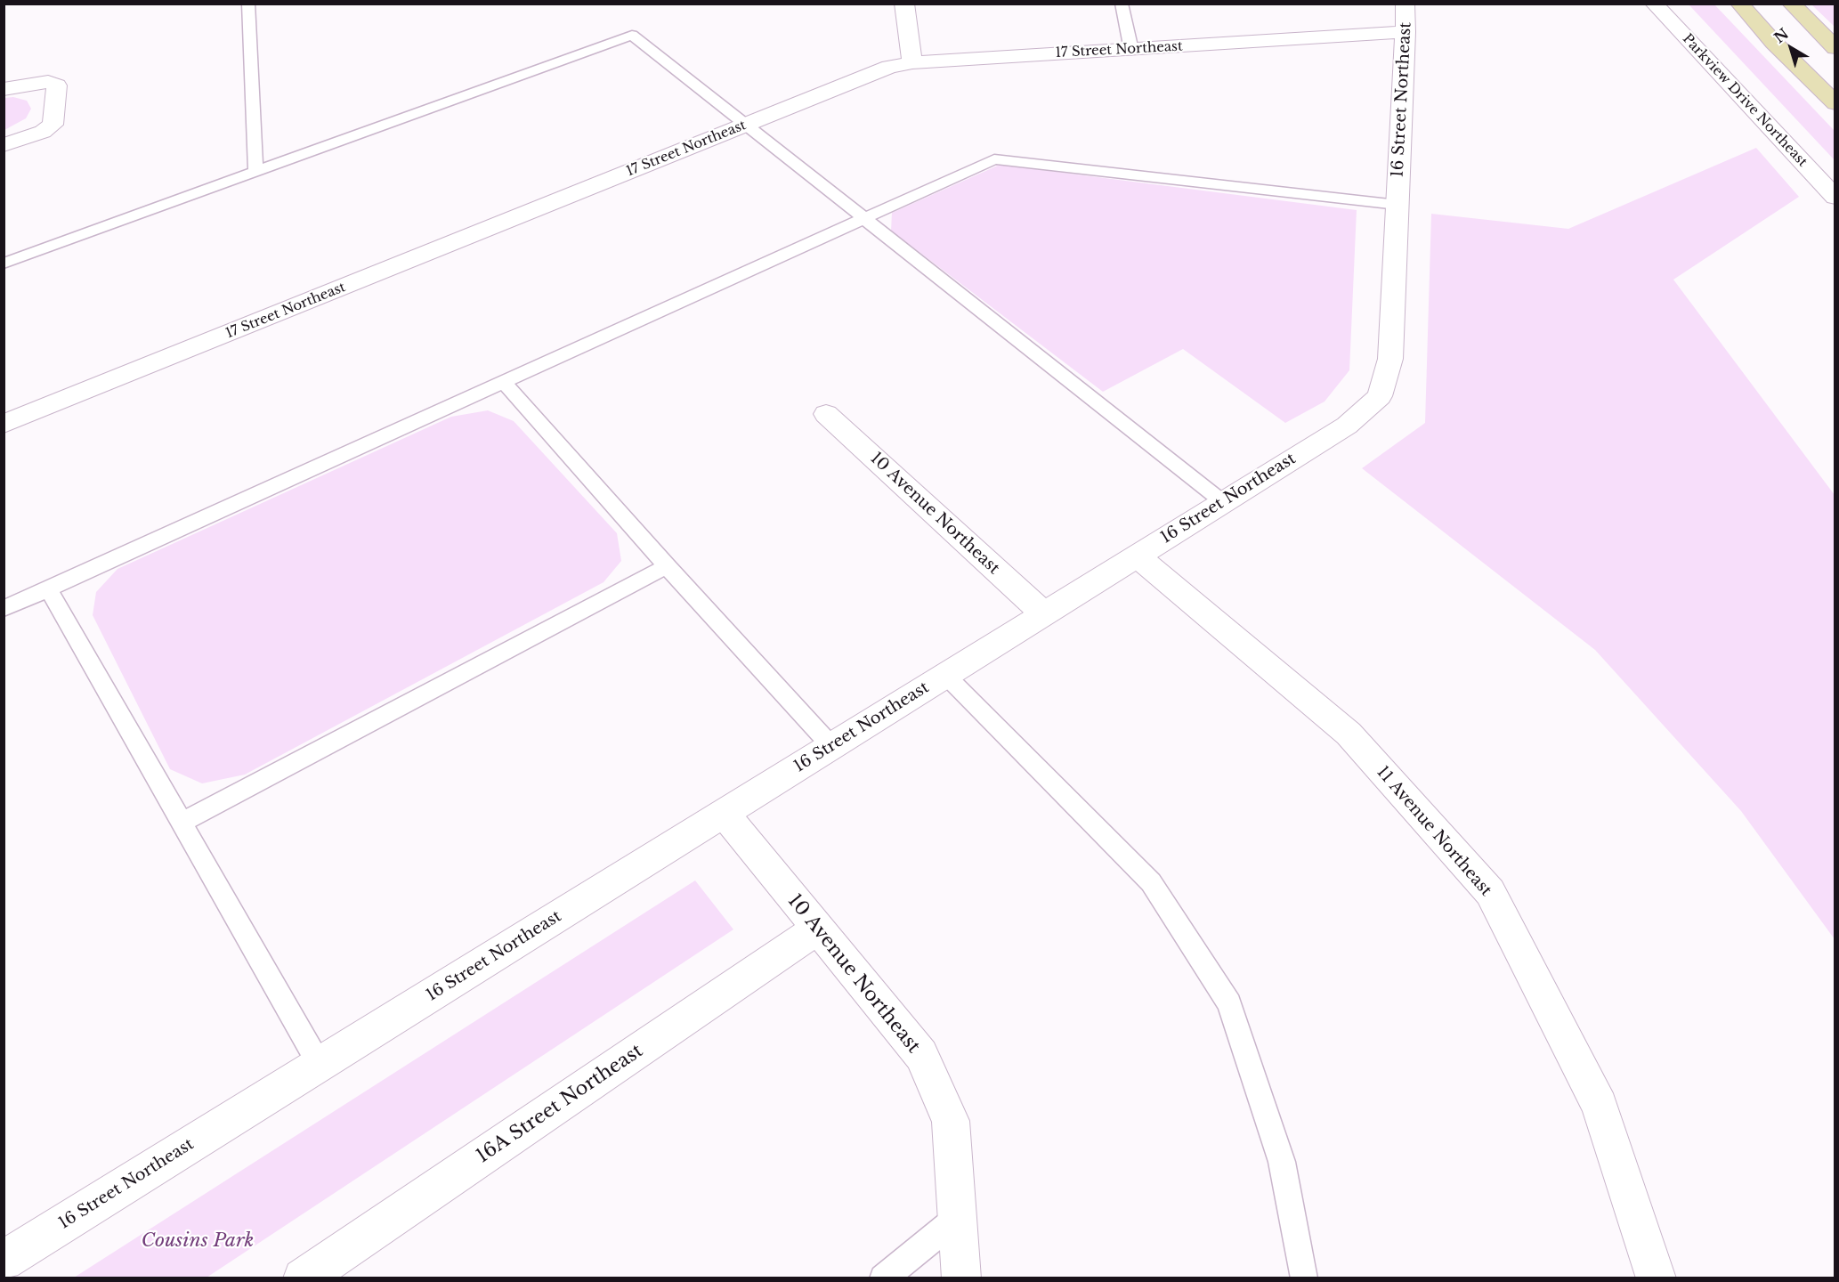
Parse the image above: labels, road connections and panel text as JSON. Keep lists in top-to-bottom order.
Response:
{
  "streets": {
    "street": [
      "17 Street Northeast",
      "16 Street Northeast",
      "Parkview Drive Northeast",
      "10 Avenue Northeast",
      "11 Avenue Northeast",
      "16A Street Northeast"
    ]
  },
  "crossings": [
    ["17 Street Northeast", "16 Street Northeast"],
    ["16 Street Northeast", "10 Avenue Northeast"],
    ["16 Street Northeast", "11 Avenue Northeast"],
    ["10 Avenue Northeast", "16A Street Northeast"]
  ],
  "parks": ["Cousins Park"],
  "north": "top left"
}
